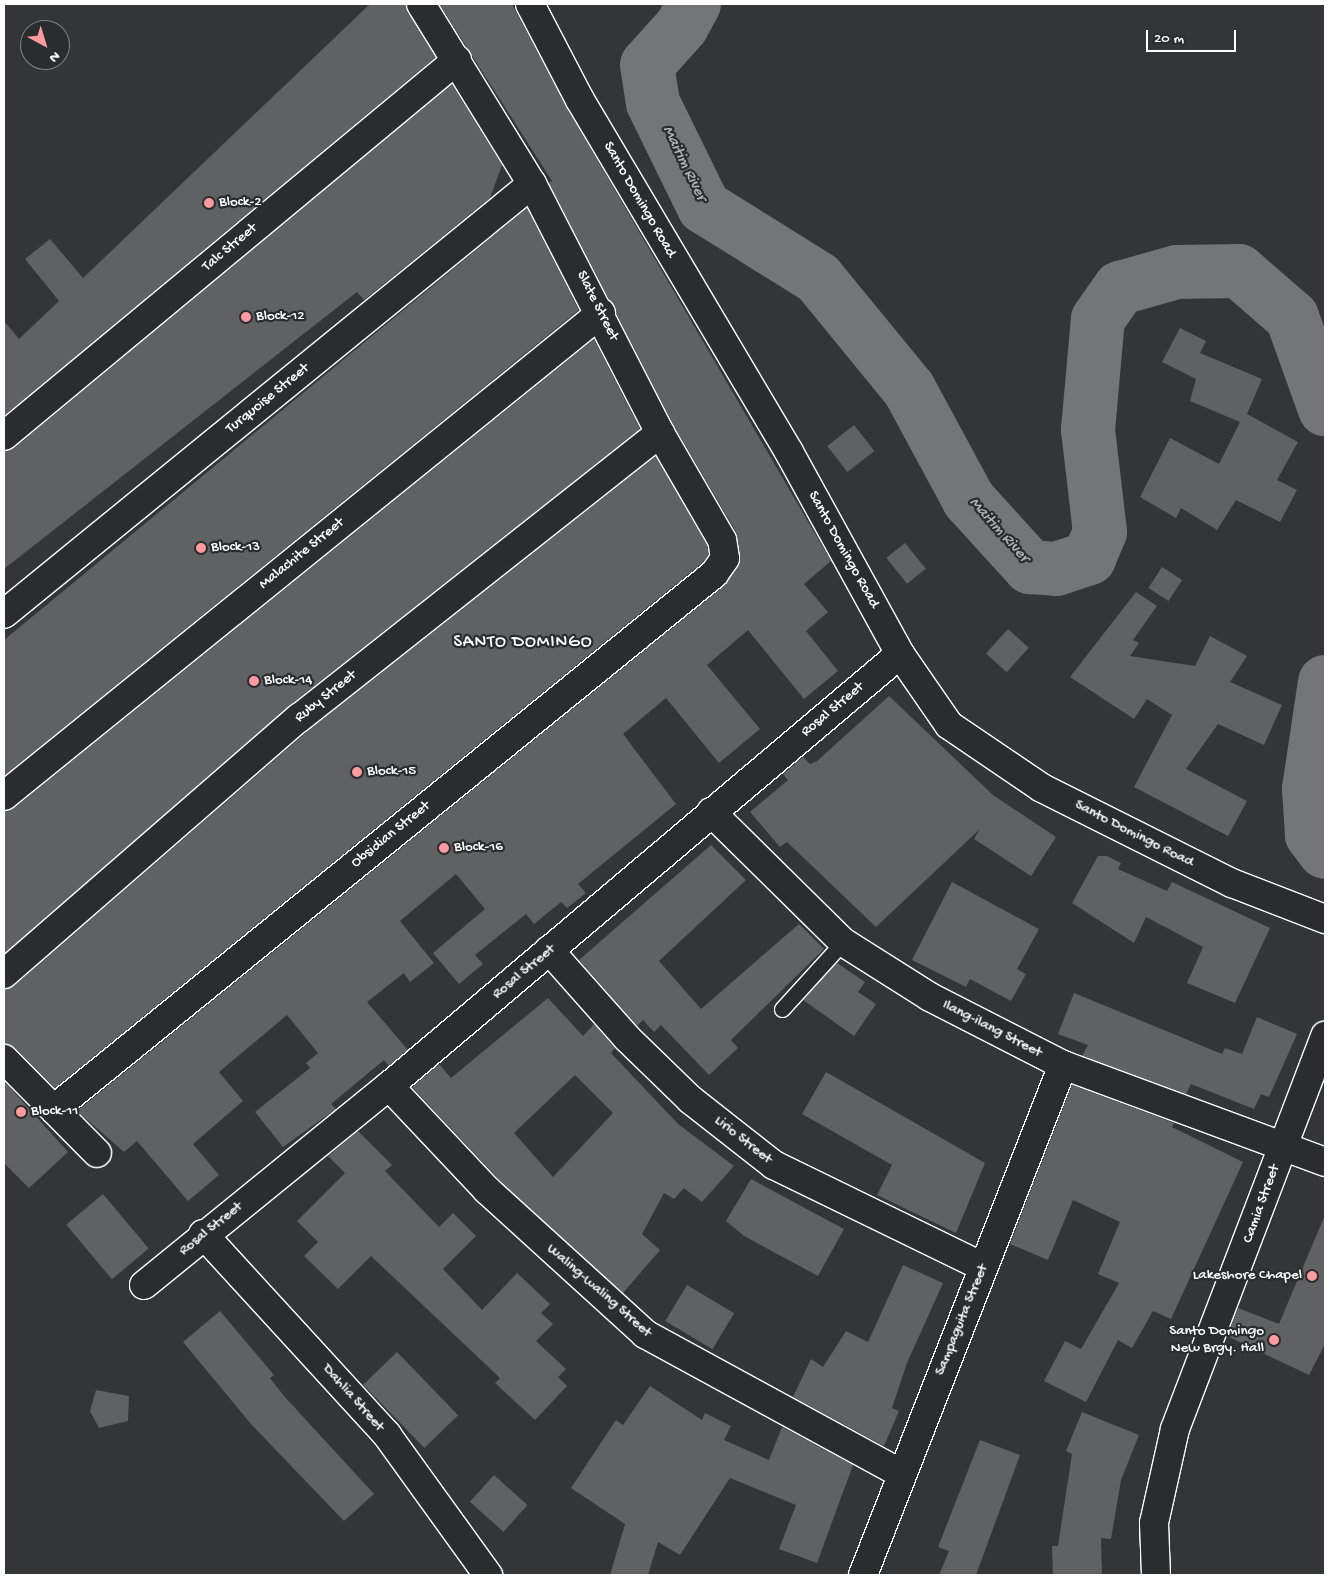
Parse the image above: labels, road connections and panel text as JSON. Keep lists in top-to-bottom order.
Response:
{
  "streets": {
    "street": [
      "Santo Domingo Road",
      "Talc Street",
      "Slate Street",
      "Turquoise Street",
      "Malachite Street",
      "Ruby Street",
      "Rosal Street",
      "Obsidian Street",
      "Ilang-ilang Street",
      "Lirio Street",
      "Camia Street",
      "Waling-waling Street",
      "Sampaguita Street",
      "Dahlia Street"
    ]
  },
  "crossings": [
    ["Santo Domingo Road", "Rosal Street"],
    ["Talc Street", "Slate Street"],
    ["Slate Street", "Turquoise Street"],
    ["Slate Street", "Malachite Street"],
    ["Slate Street", "Ruby Street"],
    ["Slate Street", "Obsidian Street"],
    ["Rosal Street", "Ilang-ilang Street"],
    ["Rosal Street", "Lirio Street"],
    ["Rosal Street", "Waling-waling Street"],
    ["Rosal Street", "Dahlia Street"],
    ["Ilang-ilang Street", "Camia Street"],
    ["Ilang-ilang Street", "Sampaguita Street"],
    ["Lirio Street", "Sampaguita Street"],
    ["Waling-waling Street", "Sampaguita Street"]
  ],
  "districts": ["SANTO DOMINGO"],
  "water": ["Maitim River"],
  "places": [
    "Block-2",
    "Block-12",
    "Block-13",
    "Block-14",
    "Block-15",
    "Block-16",
    "Block-11",
    "Lakeshore Chapel",
    "Santo Domingo New Brgy. Hall"
  ],
  "scale_bar": "20 m",
  "north": "bottom right"
}
